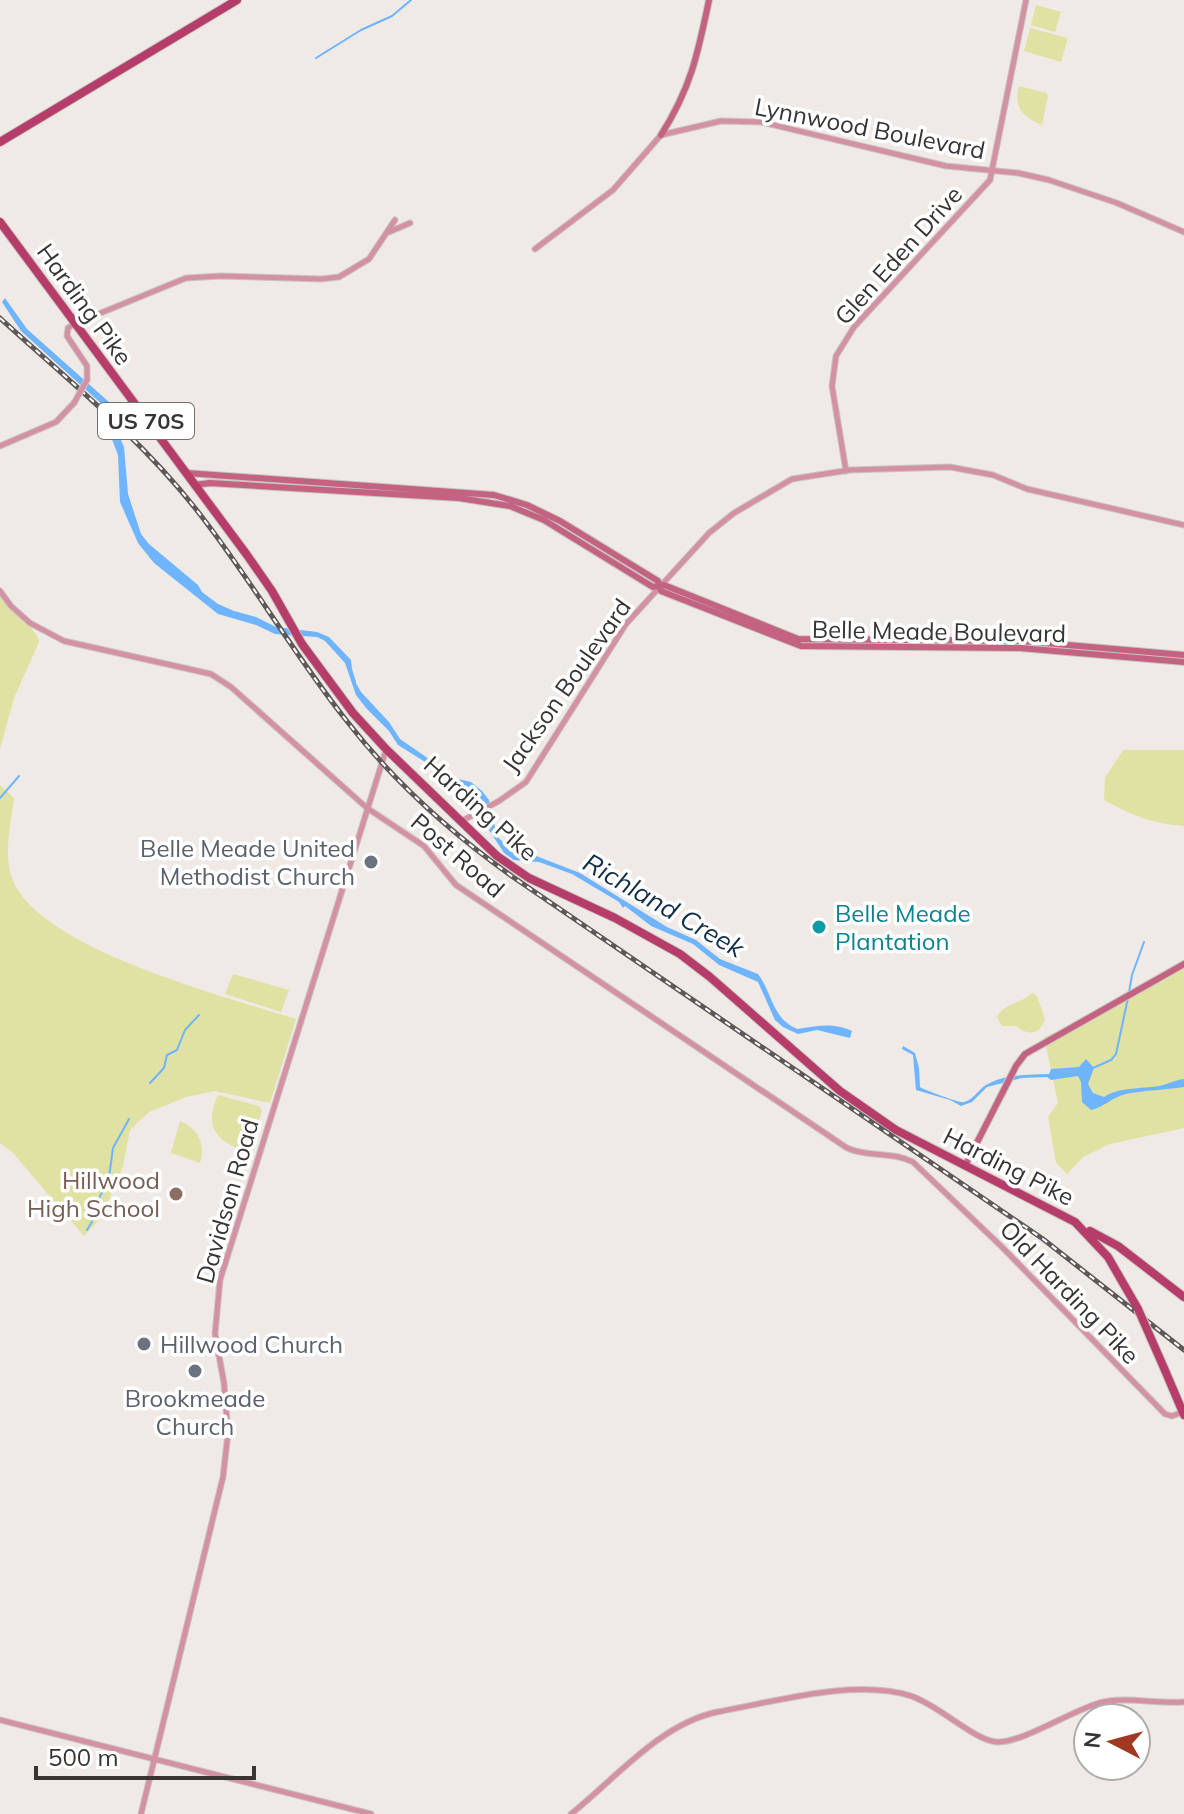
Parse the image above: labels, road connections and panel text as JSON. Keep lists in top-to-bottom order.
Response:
{
  "streets": {
    "main road": ["Harding Pike", "US 70S", "Belle Meade Boulevard"],
    "street": [
      "Lynnwood Boulevard",
      "Glen Eden Drive",
      "Jackson Boulevard",
      "Post Road",
      "Davidson Road",
      "Old Harding Pike"
    ]
  },
  "crossings": [
    ["Lynnwood Boulevard", "Glen Eden Drive"],
    ["Glen Eden Drive", "Jackson Boulevard"],
    ["Harding Pike", "Belle Meade Boulevard"],
    ["Harding Pike", "Jackson Boulevard"],
    ["Harding Pike", "Davidson Road"],
    ["Harding Pike", "Old Harding Pike"],
    ["Belle Meade Boulevard", "Jackson Boulevard"],
    ["Post Road", "Davidson Road"],
    ["Post Road", "Old Harding Pike"]
  ],
  "water": ["Richland Creek"],
  "places": [
    "Belle Meade United Methodist Church",
    "Belle Meade Plantation",
    "Hillwood High School",
    "Hillwood Church",
    "Brookmeade Church"
  ],
  "scale_bar": "500 m",
  "north": "left"
}
